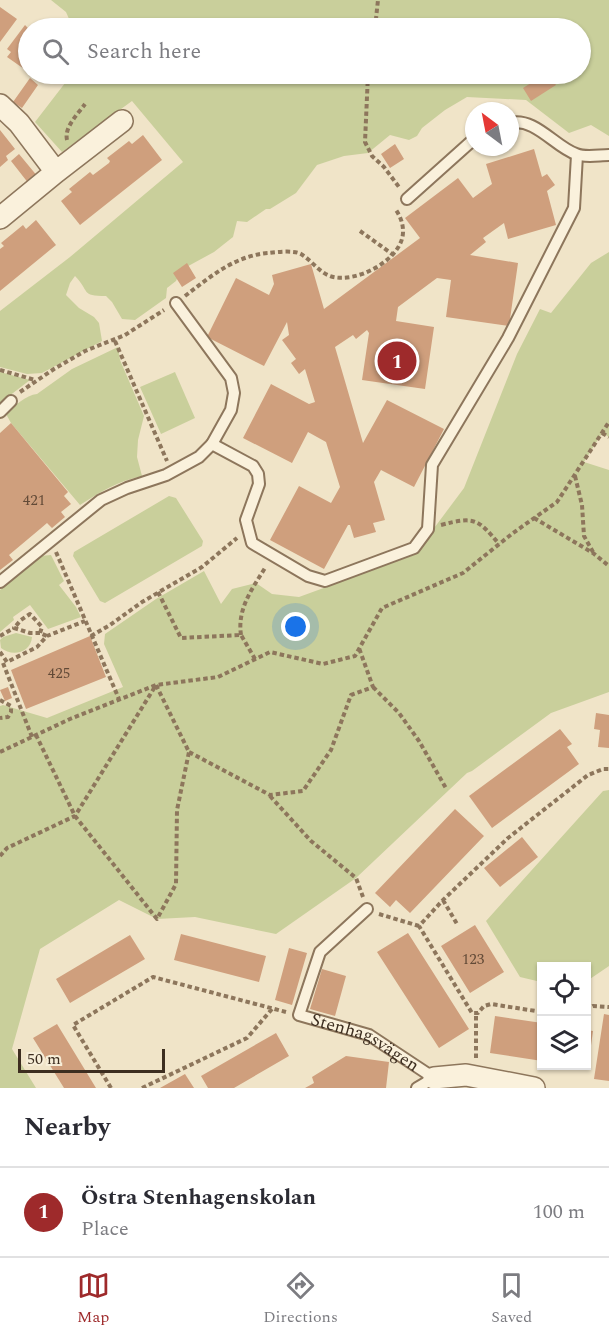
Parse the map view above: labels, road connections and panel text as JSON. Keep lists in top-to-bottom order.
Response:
{
  "streets": {
    "street": ["Stenhagsvägen"]
  },
  "house_numbers": ["421", "425", "123"],
  "scale_bar": "50 m",
  "north": "top left",
  "page": {
    "search": "Search here",
    "pins": "1",
    "scale": "50 m",
    "heading": "Nearby",
    "list": [
      {
        "mark": "1",
        "name": "Östra Stenhagenskolan",
        "note": "Place",
        "value": "100 m"
      }
    ],
    "nav": ["Map", "Directions", "Saved"]
  }
}
